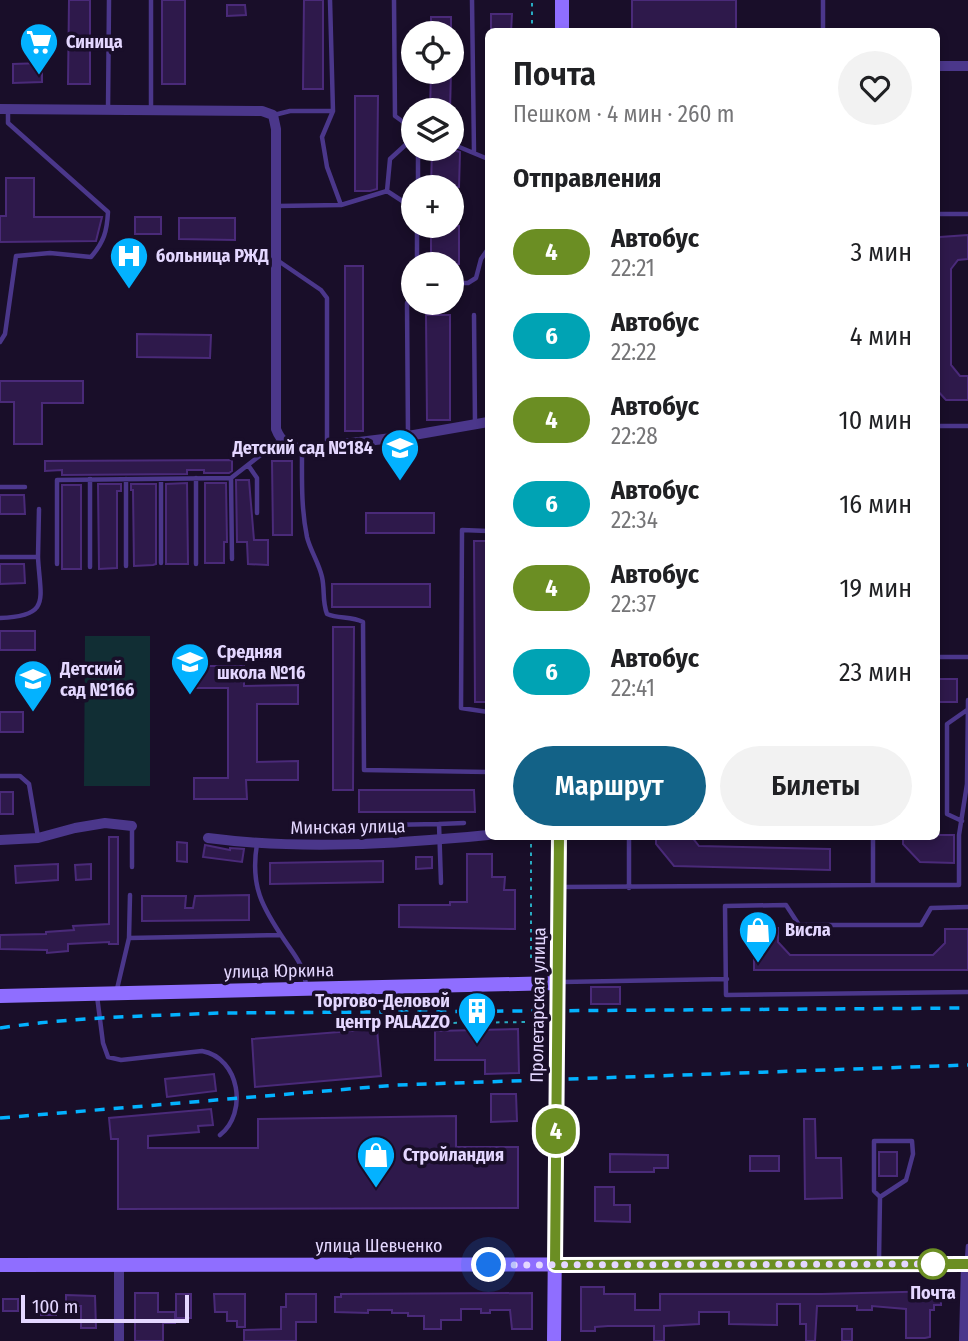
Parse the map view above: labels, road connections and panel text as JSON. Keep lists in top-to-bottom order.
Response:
{
  "streets": {
    "main road": ["улица Юркина", "Пролетарская улица", "улица Шевченко"],
    "street": ["Минская улица"]
  },
  "crossings": [
    ["улица Юркина", "Пролетарская улица"],
    ["Пролетарская улица", "улица Шевченко"]
  ],
  "places": {
    "supermarket": ["Синица"],
    "hospital": ["больница РЖД"],
    "school or university": ["Детский сад №184", "Средняя школа №16", "Детский сад №166"],
    "shop": ["Висла", "Стройландия"],
    "building": ["Торгово-Деловой центр PALAZZO"],
    "other": ["Почта"]
  },
  "lines": ["bus line 4"],
  "scale_bar": "100 m",
  "page": {
    "on_map": "4",
    "map_buttons": ["+", "−"],
    "heading": [
      ["Почта", "Пешком · 4 мин · 260 m"],
      "Отправления"
    ],
    "list": [
      {
        "mark": "4",
        "name": "Автобус",
        "note": "22:21",
        "value": "3 мин"
      },
      {
        "mark": "6",
        "name": "Автобус",
        "note": "22:22",
        "value": "4 мин"
      },
      {
        "mark": "4",
        "name": "Автобус",
        "note": "22:28",
        "value": "10 мин"
      },
      {
        "mark": "6",
        "name": "Автобус",
        "note": "22:34",
        "value": "16 мин"
      },
      {
        "mark": "4",
        "name": "Автобус",
        "note": "22:37",
        "value": "19 мин"
      },
      {
        "mark": "6",
        "name": "Автобус",
        "note": "22:41",
        "value": "23 мин"
      }
    ],
    "buttons": ["Маршрут", "Билеты"],
    "scale": "100 m"
  }
}
